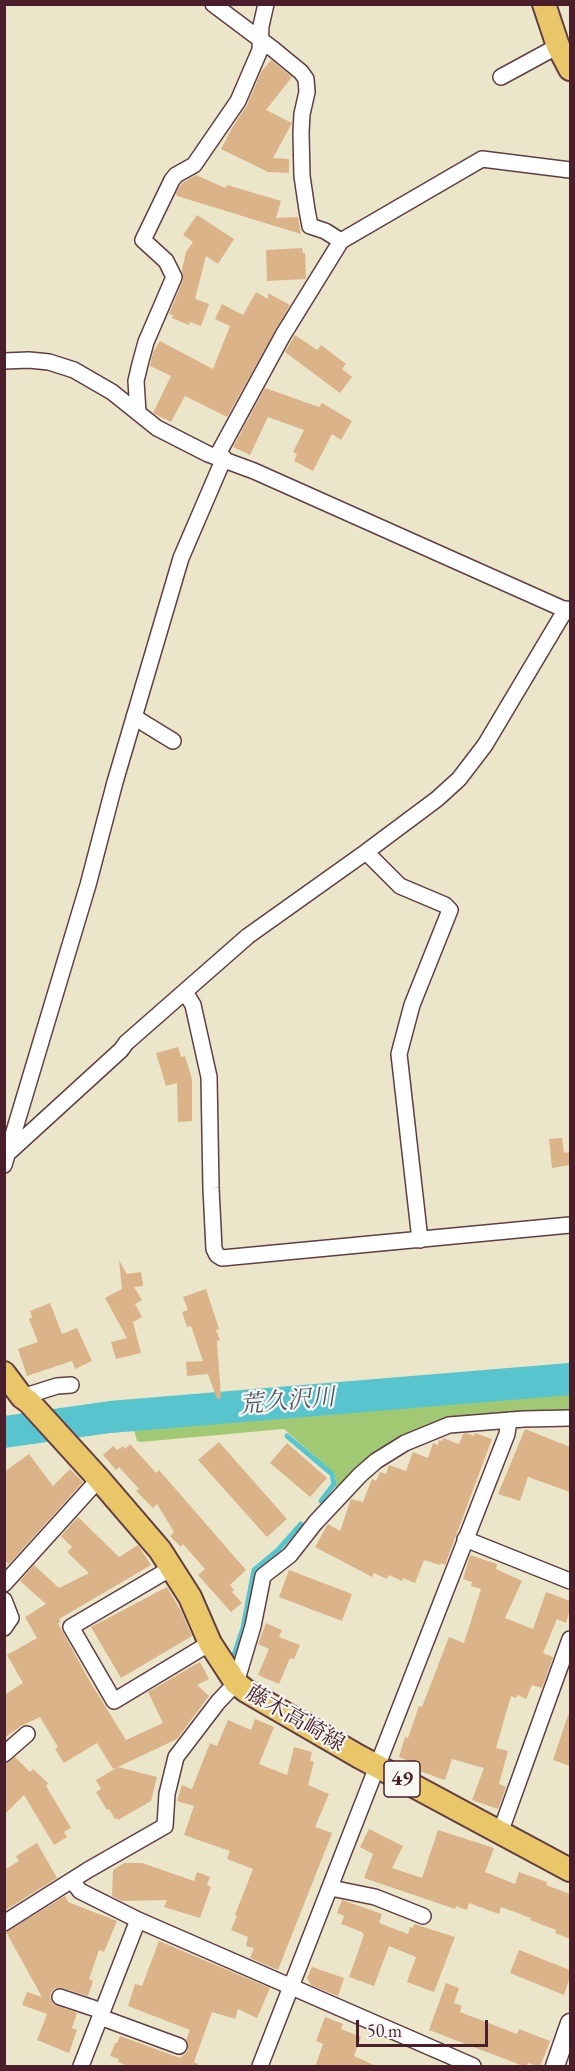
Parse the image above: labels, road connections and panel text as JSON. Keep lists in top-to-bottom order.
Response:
{
  "streets": {
    "main road": ["藤木高崎線", "49"]
  },
  "water": ["荒久沢川"],
  "scale_bar": "50 m"
}
